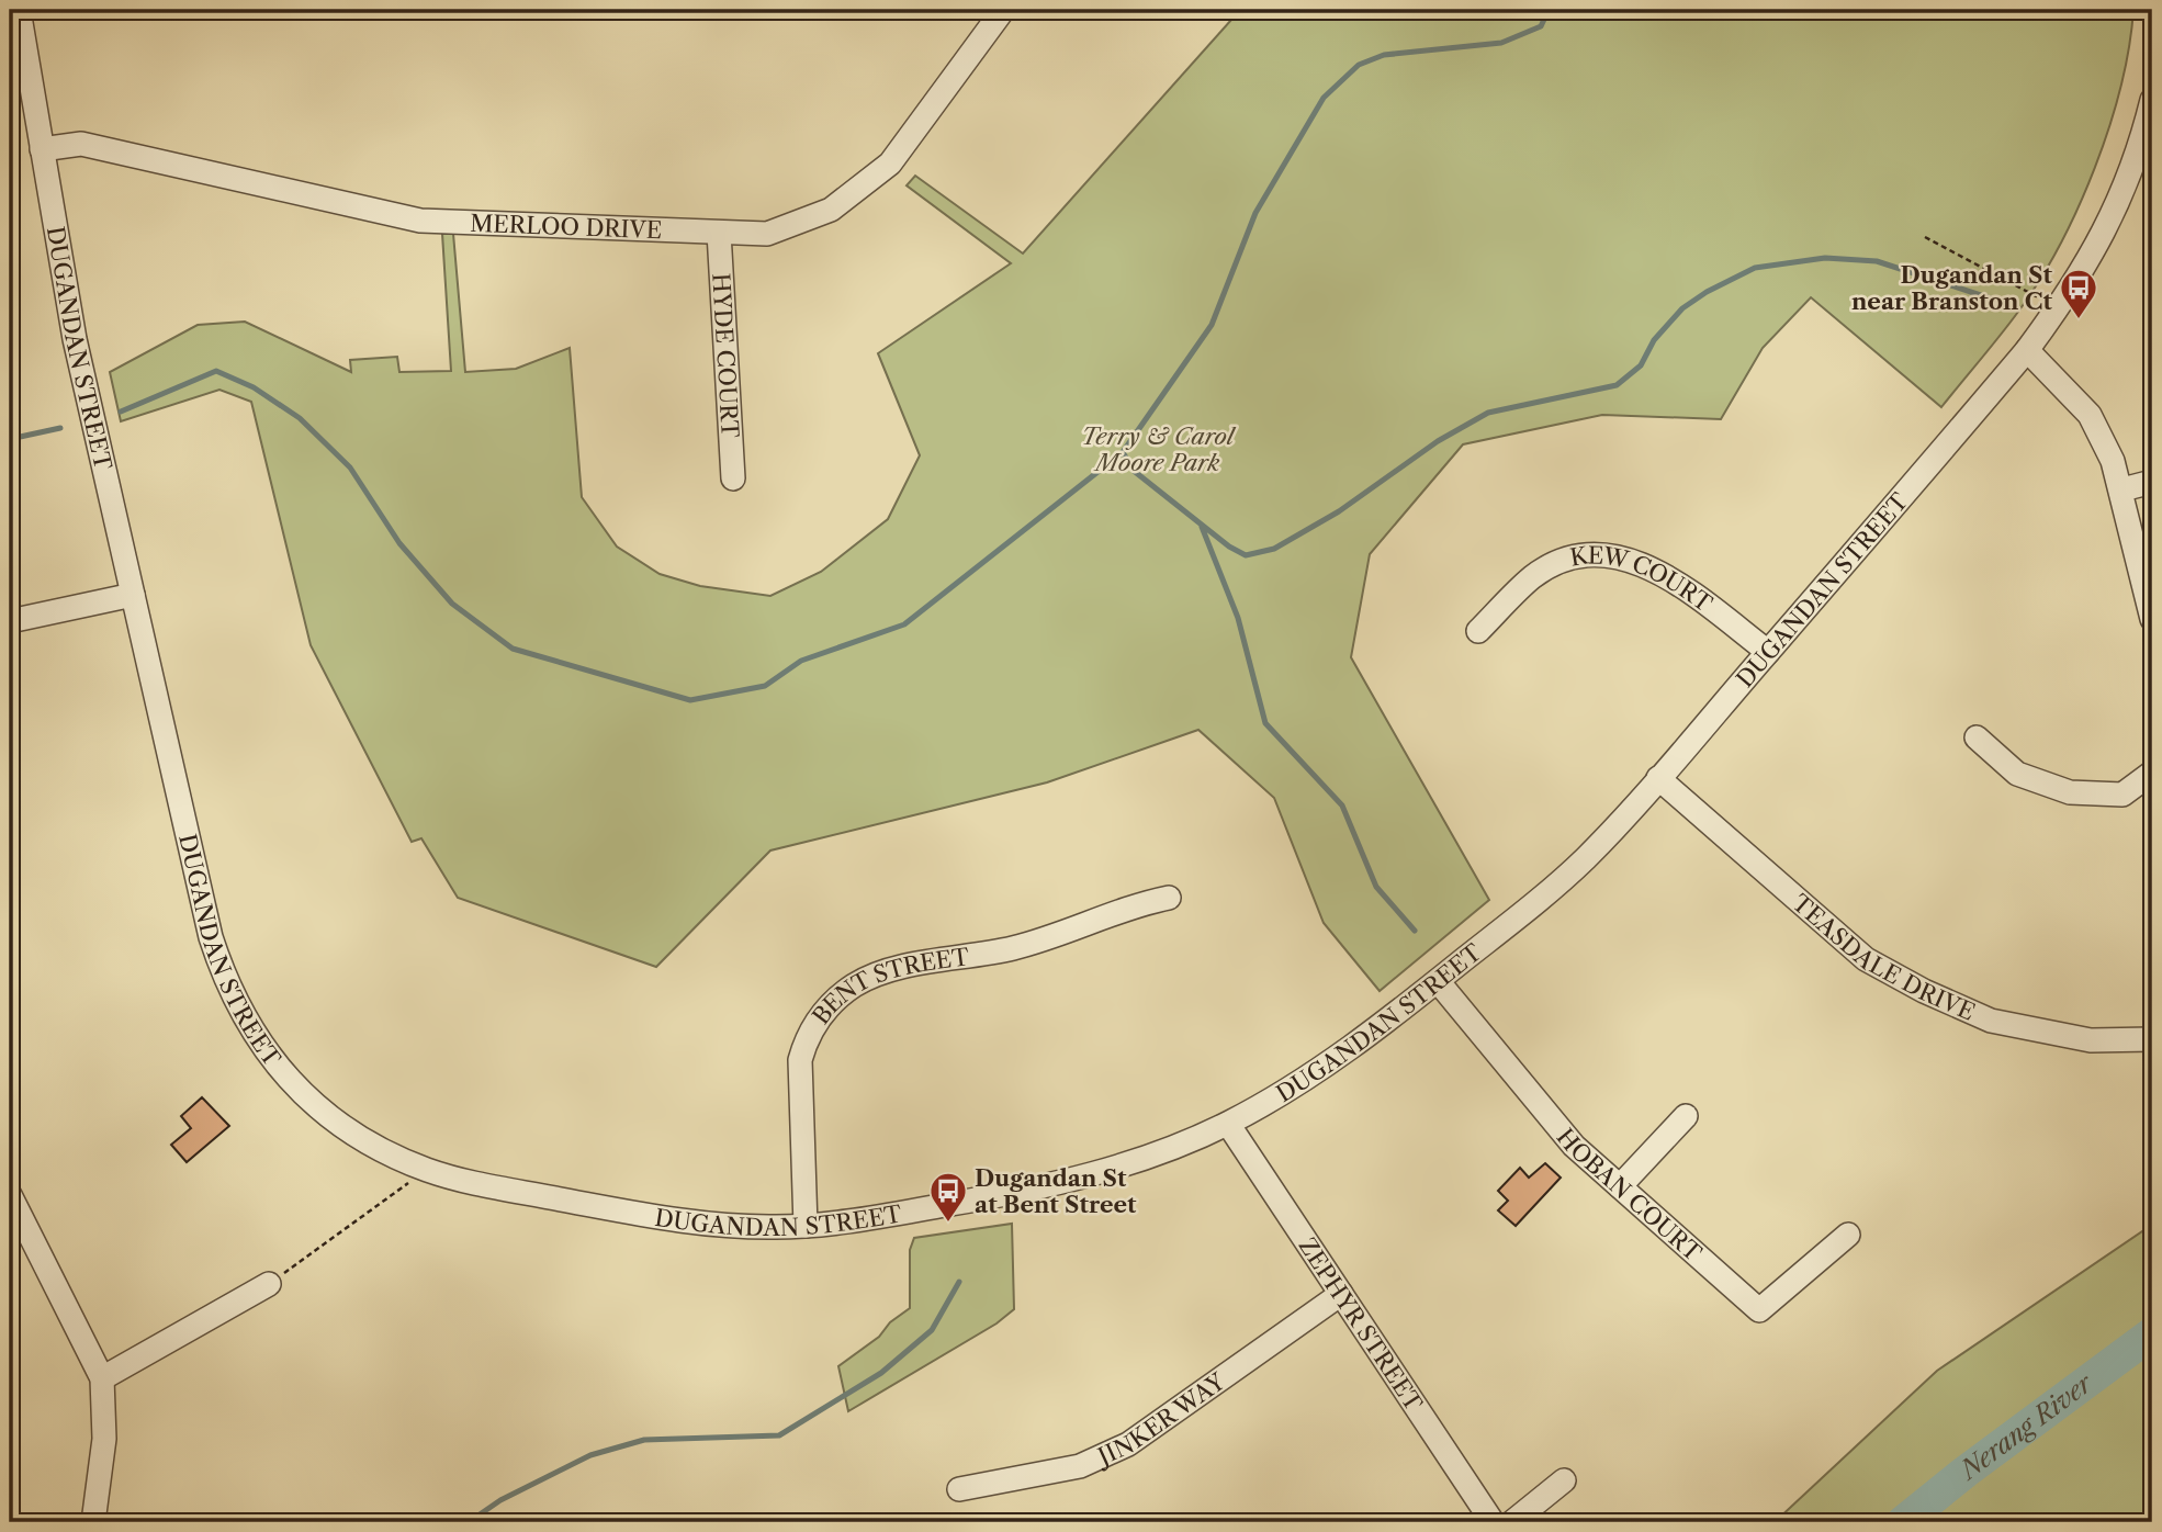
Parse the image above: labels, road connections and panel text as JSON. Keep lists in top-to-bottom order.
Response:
{
  "streets": {
    "street": [
      "MERLOO DRIVE",
      "DUGANDAN STREET",
      "HYDE COURT",
      "KEW COURT",
      "TEASDALE DRIVE",
      "BENT STREET",
      "HOBAN COURT",
      "ZEPHYR STREET",
      "JINKER WAY"
    ]
  },
  "crossings": [
    ["MERLOO DRIVE", "DUGANDAN STREET"],
    ["MERLOO DRIVE", "HYDE COURT"],
    ["DUGANDAN STREET", "KEW COURT"],
    ["DUGANDAN STREET", "TEASDALE DRIVE"],
    ["DUGANDAN STREET", "BENT STREET"],
    ["DUGANDAN STREET", "HOBAN COURT"],
    ["DUGANDAN STREET", "ZEPHYR STREET"],
    ["ZEPHYR STREET", "JINKER WAY"]
  ],
  "water": ["Nerang River"],
  "parks": ["Terry & Carol Moore Park"],
  "places": {
    "bus stop": ["Dugandan St near Branston Ct", "Dugandan St at Bent Street"]
  }
}
